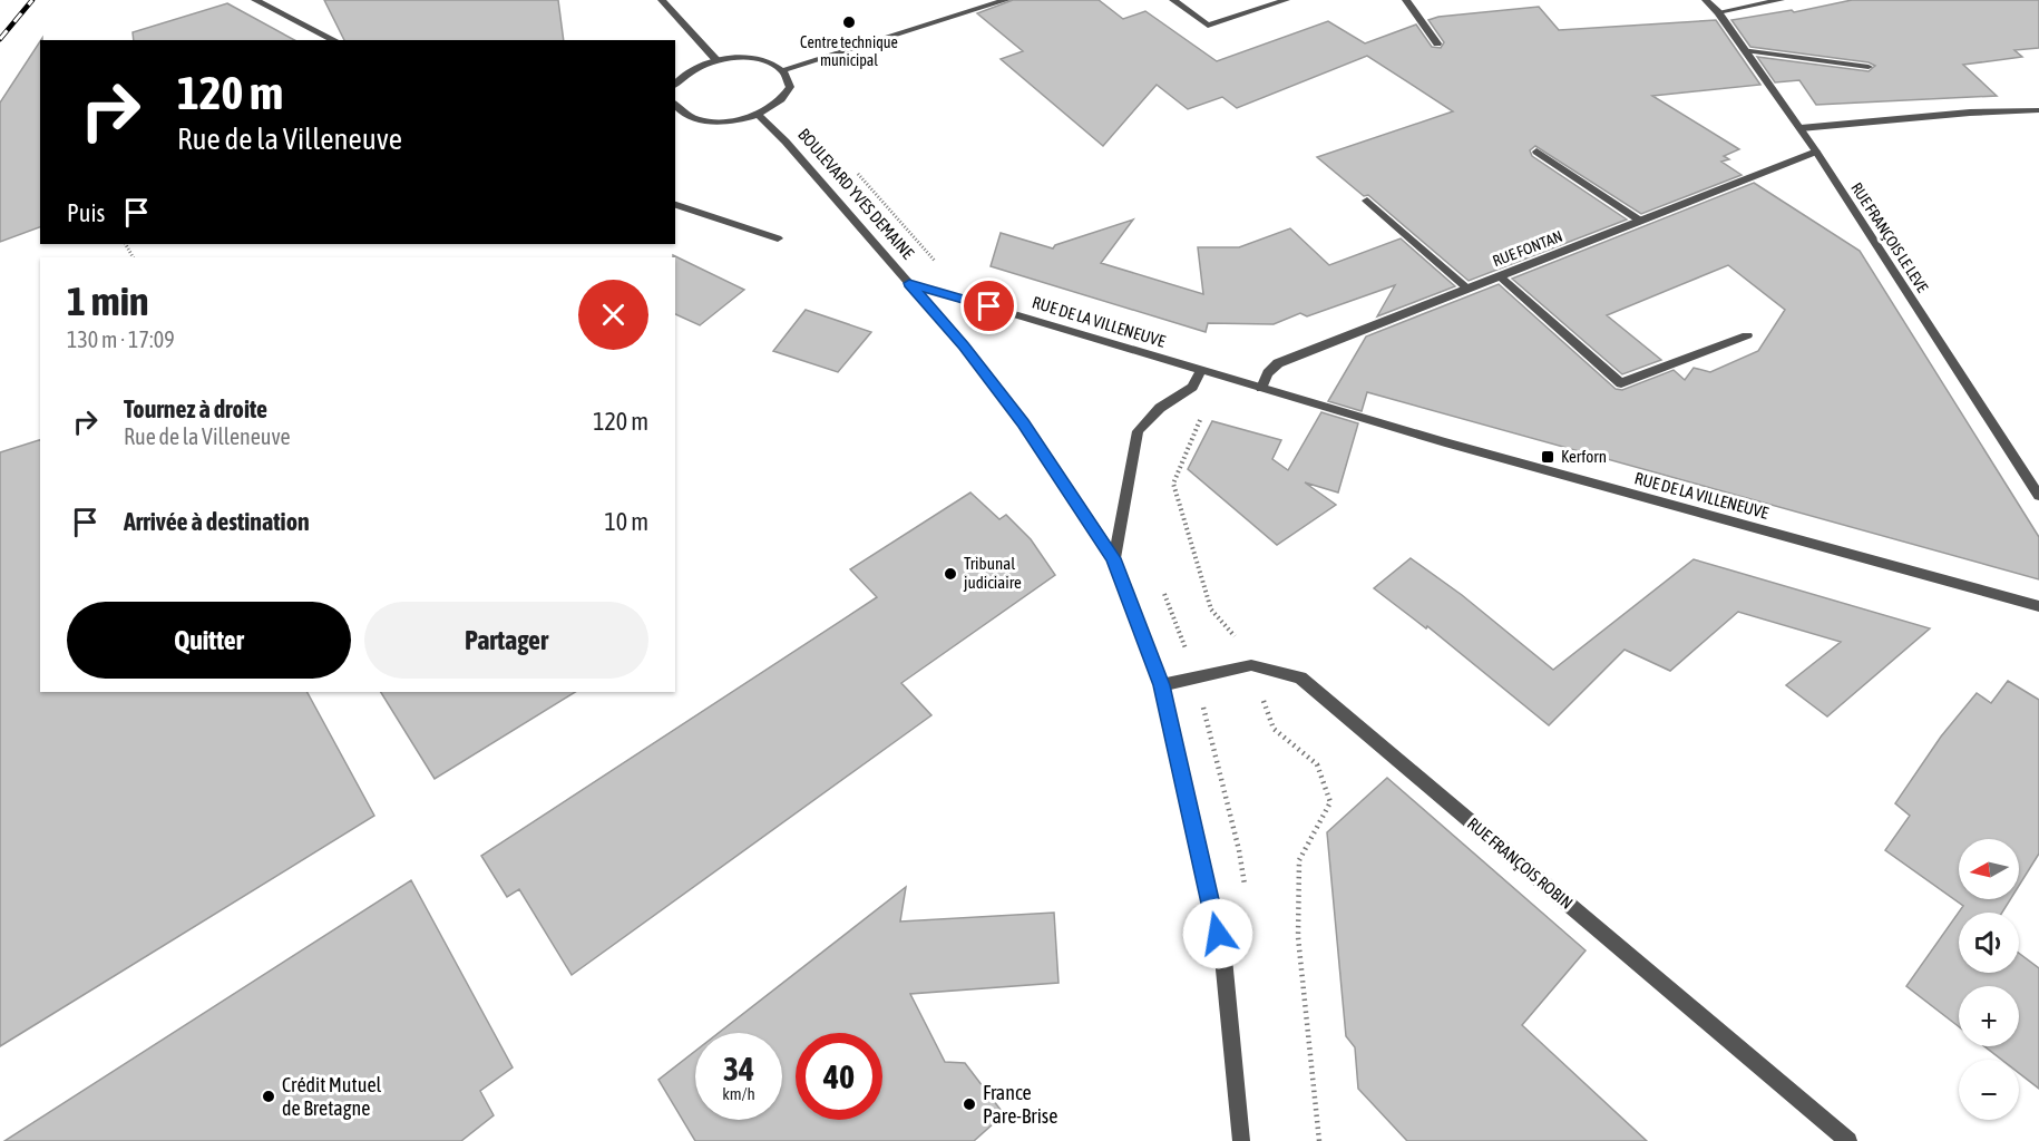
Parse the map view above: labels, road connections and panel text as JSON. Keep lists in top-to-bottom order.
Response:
{
  "streets": {
    "street": [
      "BOULEVARD YVES DEMAINE",
      "RUE FRANÇOIS LE LEVE",
      "RUE FONTAN",
      "RUE DE LA VILLENEUVE",
      "RUE FRANÇOIS ROBIN"
    ]
  },
  "crossings": [
    ["BOULEVARD YVES DEMAINE", "RUE DE LA VILLENEUVE"],
    ["BOULEVARD YVES DEMAINE", "RUE FRANÇOIS ROBIN"],
    ["RUE FRANÇOIS LE LEVE", "RUE FONTAN"],
    ["RUE FONTAN", "RUE DE LA VILLENEUVE"]
  ],
  "places": {
    "other": [
      "Centre technique municipal",
      "Tribunal judiciaire",
      "Crédit Mutuel de Bretagne",
      "France Pare-Brise"
    ],
    "transit": ["Kerforn"]
  },
  "north": "left",
  "page": {
    "turn": ["120 m", "Rue de la Villeneuve"],
    "then": "Puis",
    "heading": ["1 min", "130 m · 17:09"],
    "list": [
      {
        "name": "Tournez à droite",
        "note": "Rue de la Villeneuve",
        "value": "120 m"
      },
      {
        "name": "Arrivée à destination",
        "value": "10 m"
      }
    ],
    "buttons": ["Quitter", "Partager"],
    "map_buttons": ["+", "−"],
    "speed": "34 km/h",
    "limit": "40"
  }
}
